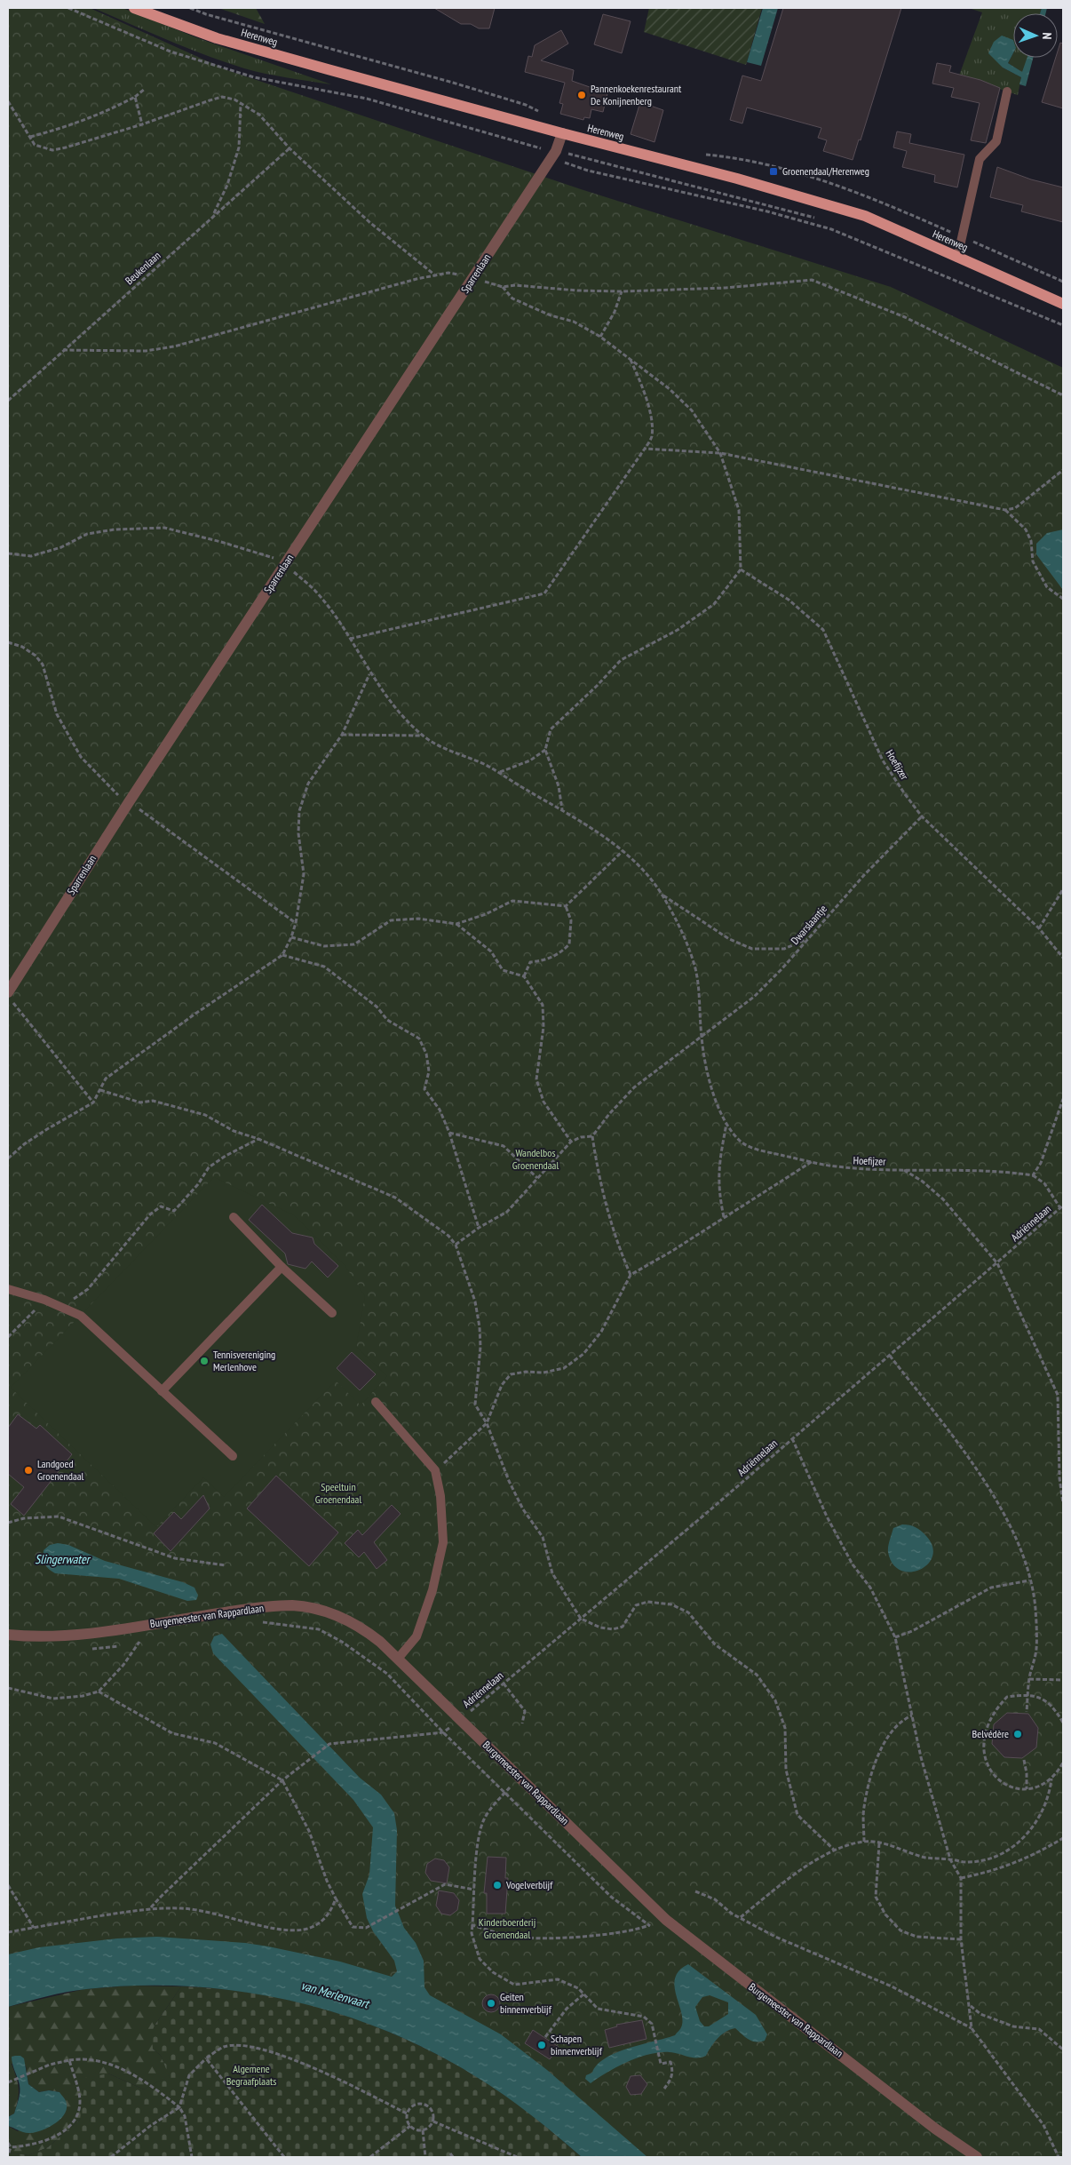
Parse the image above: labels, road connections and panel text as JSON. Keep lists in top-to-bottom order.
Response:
{
  "streets": {
    "main road": ["Herenweg"],
    "street": ["Sparrenlaan", "Burgemeester van Rappardlaan"],
    "path": [
      "Beukenlaan",
      "Hoefijzer",
      "Dwarslaantje",
      "Adriënnelaan"
    ]
  },
  "crossings": [
    ["Herenweg", "Sparrenlaan"],
    ["Hoefijzer", "Dwarslaantje"],
    ["Adriënnelaan", "Burgemeester van Rappardlaan"]
  ],
  "water": ["Slingerwater", "van Merlenvaart"],
  "parks": [
    "Wandelbos Groenendaal",
    "Speeltuin Groenendaal",
    "Kinderboerderij Groenendaal",
    "Algemene Begraafplaats"
  ],
  "places": {
    "other": [
      "Pannenkoekenrestaurant De Konijnenberg",
      "Tennisvereniging Merlenhove",
      "Landgoed Groenendaal",
      "Belvédère",
      "Vogelverblijf",
      "Geiten binnenverblijf",
      "Schapen binnenverblijf"
    ],
    "transit": ["Groenendaal/Herenweg"]
  },
  "north": "right"
}
